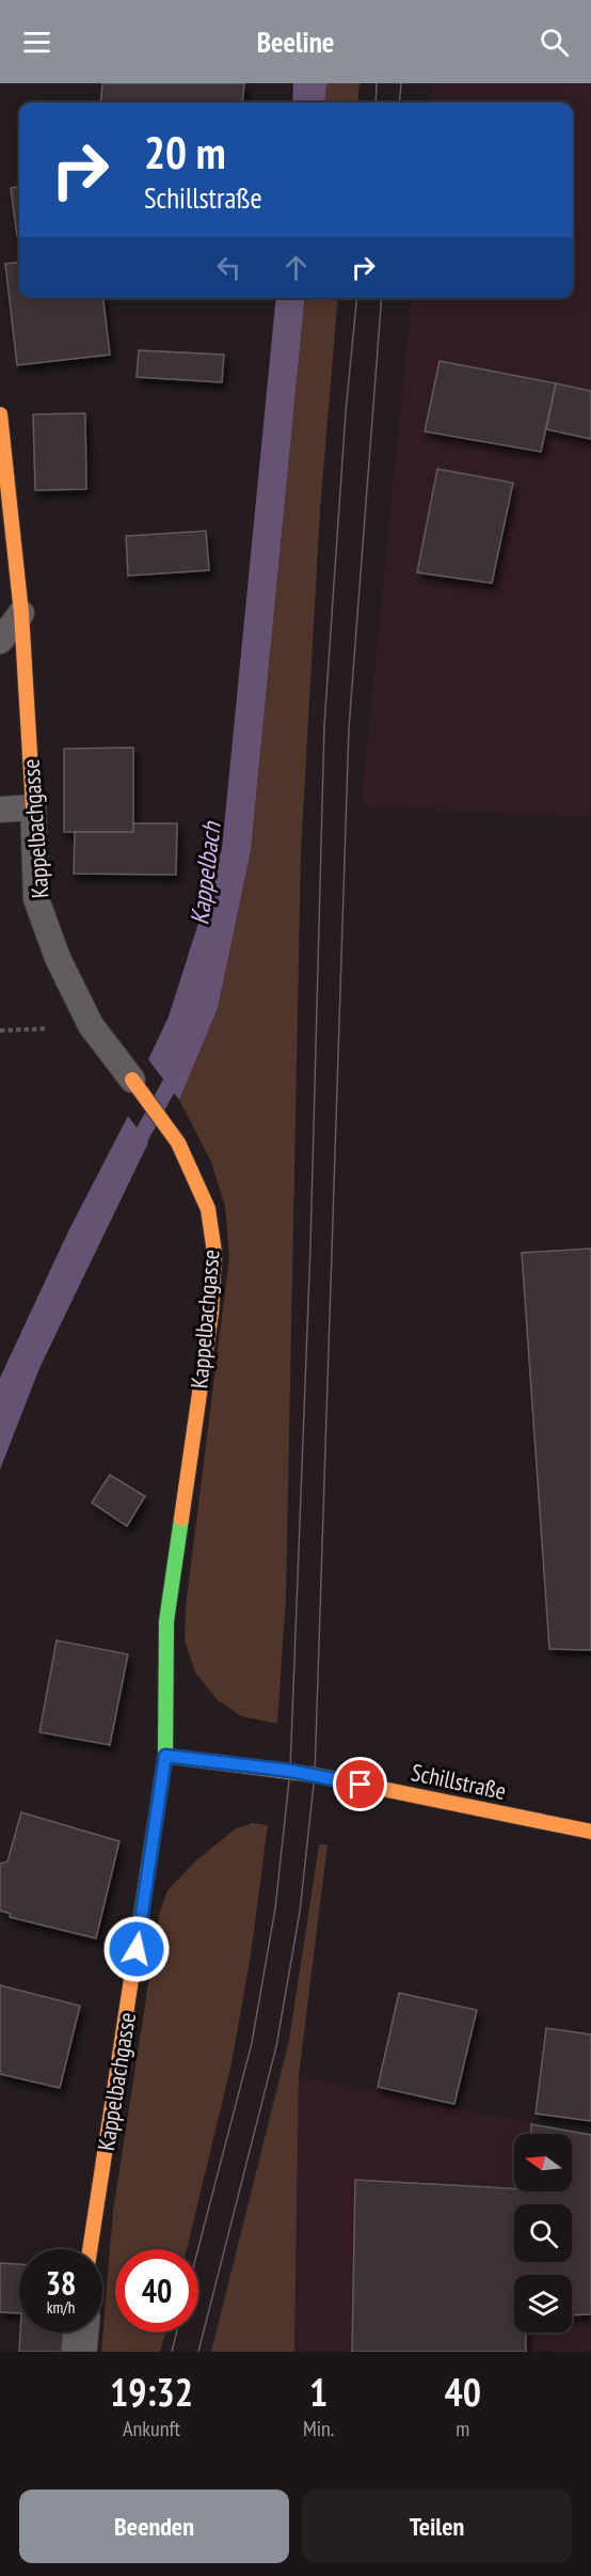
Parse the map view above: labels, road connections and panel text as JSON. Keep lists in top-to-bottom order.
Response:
{
  "streets": {
    "street": ["Kappelbachgasse", "Schillstraße"]
  },
  "crossings": [
    ["Kappelbachgasse", "Schillstraße"]
  ],
  "water": ["Kappelbach"],
  "north": "left",
  "page": {
    "header": "Beeline",
    "turn": ["20 m", "Schillstraße"],
    "speed": "38 km/h",
    "limit": "40",
    "eta": [
      "19:32",
      "Ankunft",
      "1",
      "Min.",
      "40",
      "m"
    ],
    "buttons": ["Beenden", "Teilen"]
  }
}
